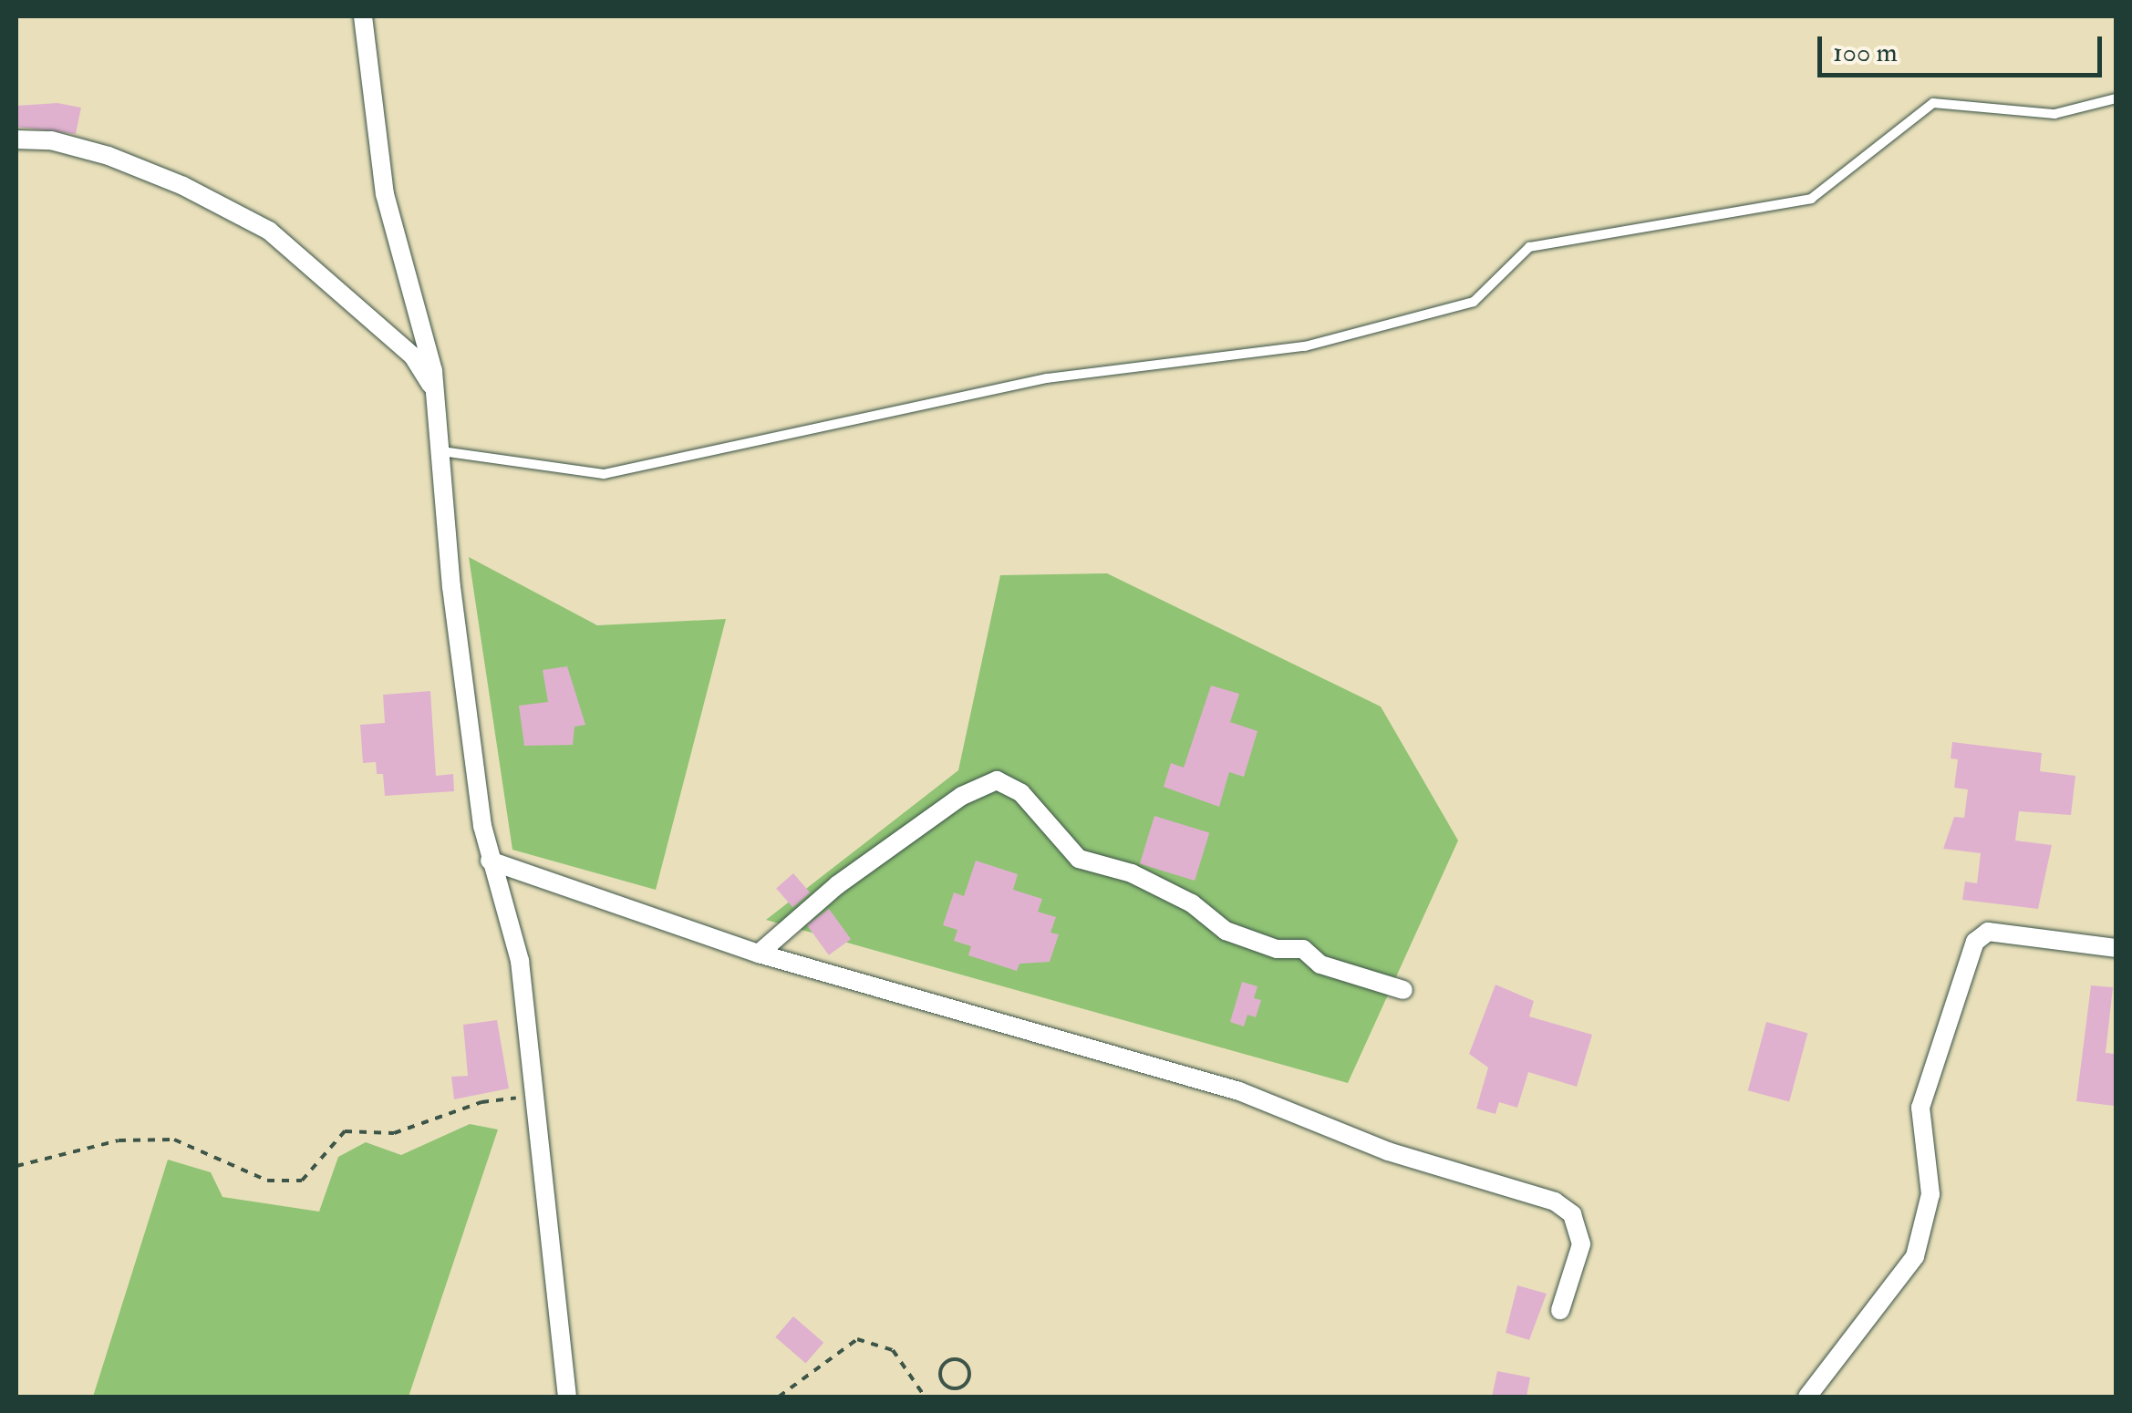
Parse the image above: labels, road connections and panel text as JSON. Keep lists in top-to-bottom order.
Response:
{
  "scale_bar": "100 m"
}
